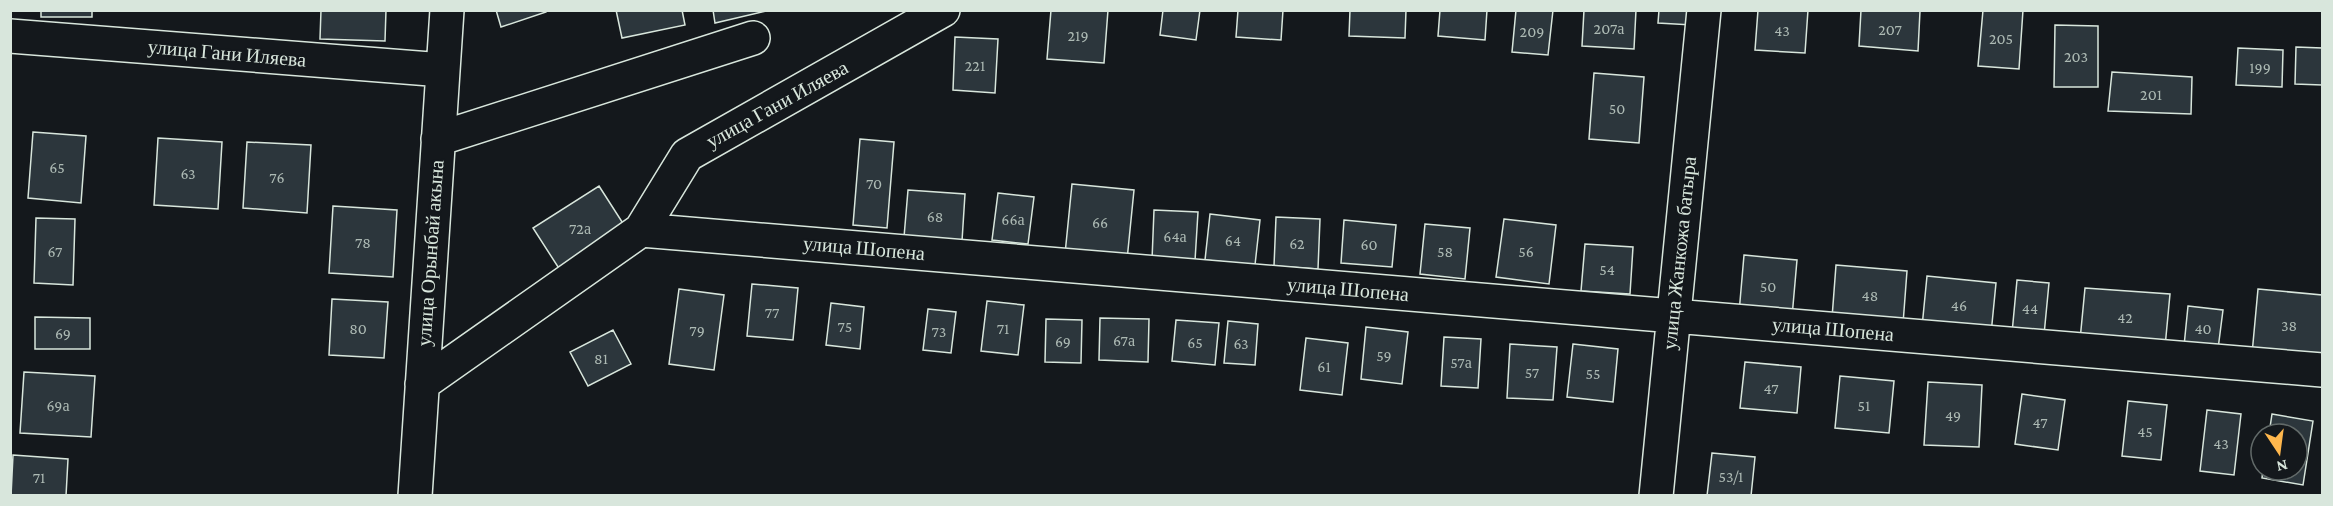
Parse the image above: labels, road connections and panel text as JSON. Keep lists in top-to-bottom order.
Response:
{
  "streets": {
    "street": [
      "улица Гани Иляева",
      "улица Шопена",
      "улица Орынбай акына",
      "улица Жанкожа батыра"
    ]
  },
  "crossings": [
    ["улица Гани Иляева", "улица Шопена"],
    ["улица Гани Иляева", "улица Орынбай акына"],
    ["улица Шопена", "улица Жанкожа батыра"]
  ],
  "house_numbers": [
    "207а",
    "207",
    "43",
    "209",
    "219",
    "205",
    "203",
    "221",
    "199",
    "201",
    "50",
    "65",
    "63",
    "76",
    "70",
    "68",
    "66а",
    "66",
    "72а",
    "64а",
    "64",
    "78",
    "62",
    "60",
    "67",
    "58",
    "56",
    "54",
    "50",
    "48",
    "46",
    "44",
    "77",
    "42",
    "38",
    "75",
    "80",
    "71",
    "40",
    "79",
    "73",
    "69",
    "67а",
    "69",
    "65",
    "63",
    "59",
    "81",
    "57а",
    "61",
    "57",
    "55",
    "47",
    "69а",
    "51",
    "49",
    "47",
    "45",
    "43",
    "53/1",
    "71"
  ],
  "north": "bottom"
}
